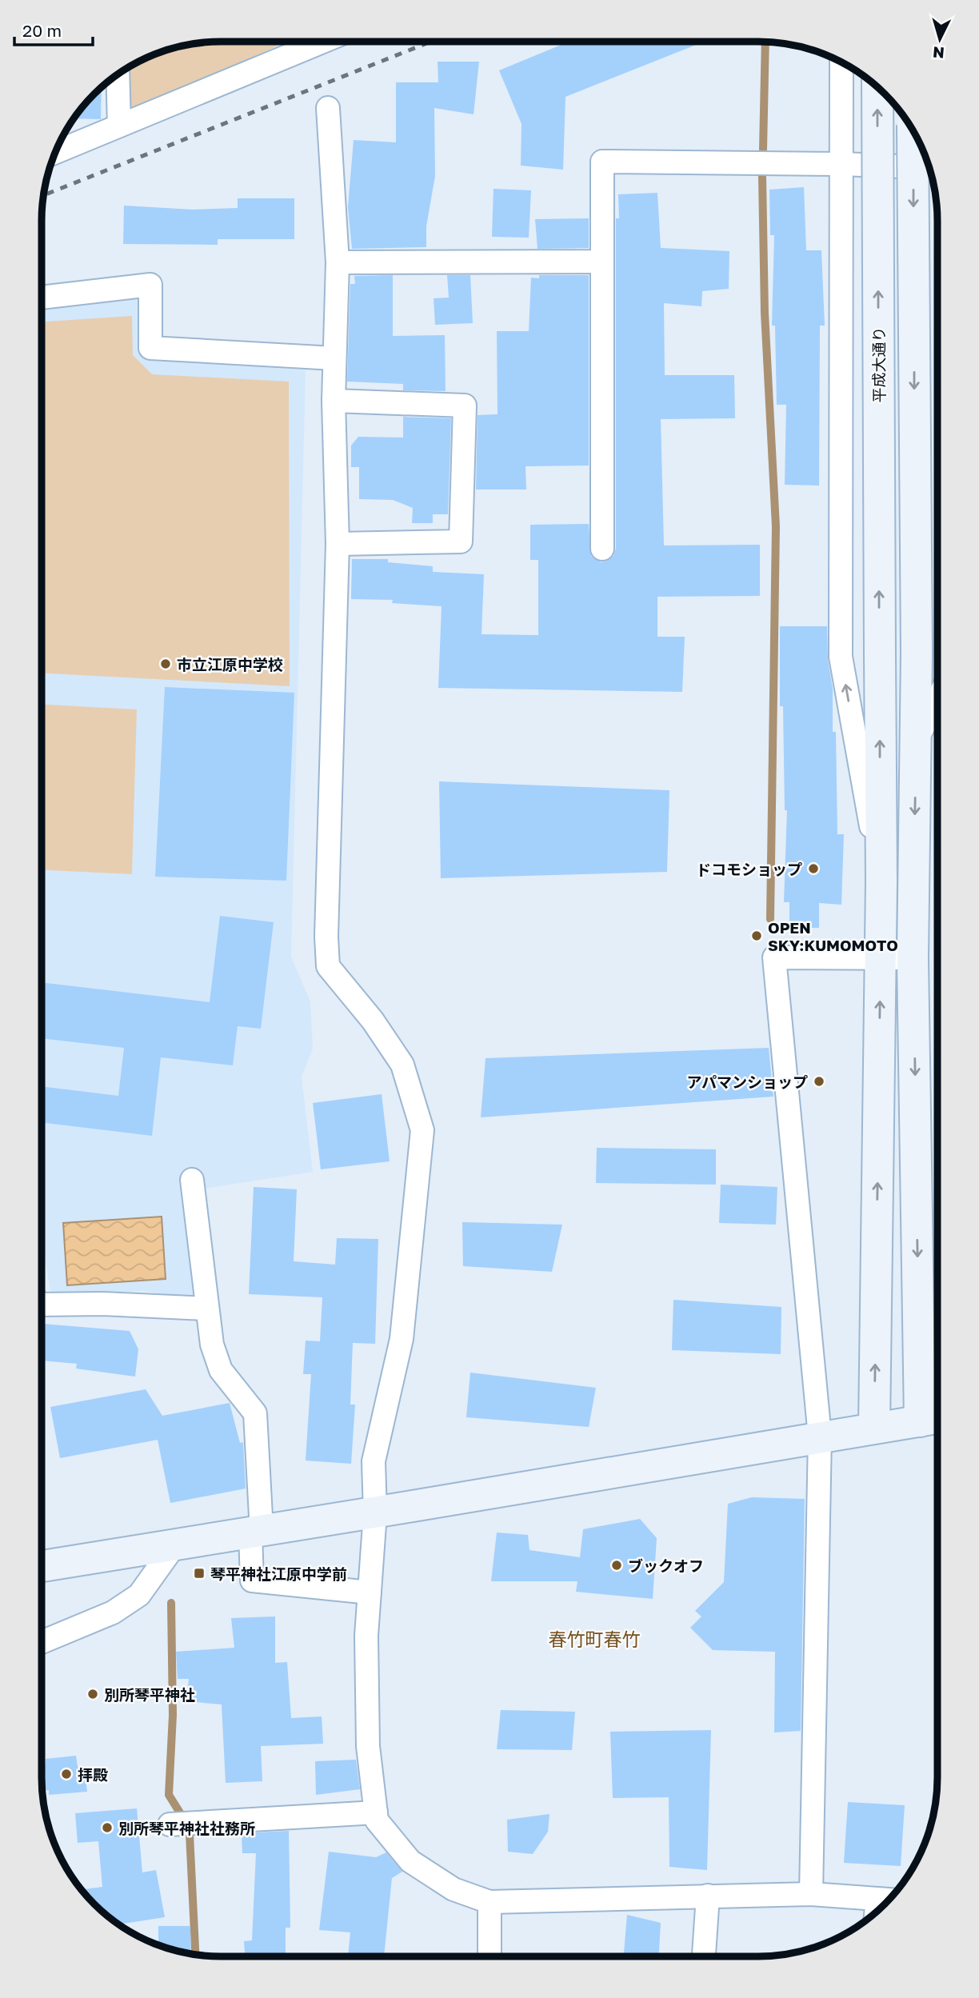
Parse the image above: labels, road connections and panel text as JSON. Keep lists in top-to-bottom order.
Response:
{
  "streets": {
    "street": ["平成大通り"]
  },
  "districts": ["春竹町春竹"],
  "places": {
    "other": [
      "市立江原中学校",
      "ドコモショップ",
      "OPEN SKY:KUMOMOTO",
      "アパマンショップ",
      "ブックオフ",
      "別所琴平神社",
      "拝殿",
      "別所琴平神社社務所"
    ],
    "transit": ["琴平神社江原中学前"]
  },
  "scale_bar": "20 m",
  "north": "bottom"
}
